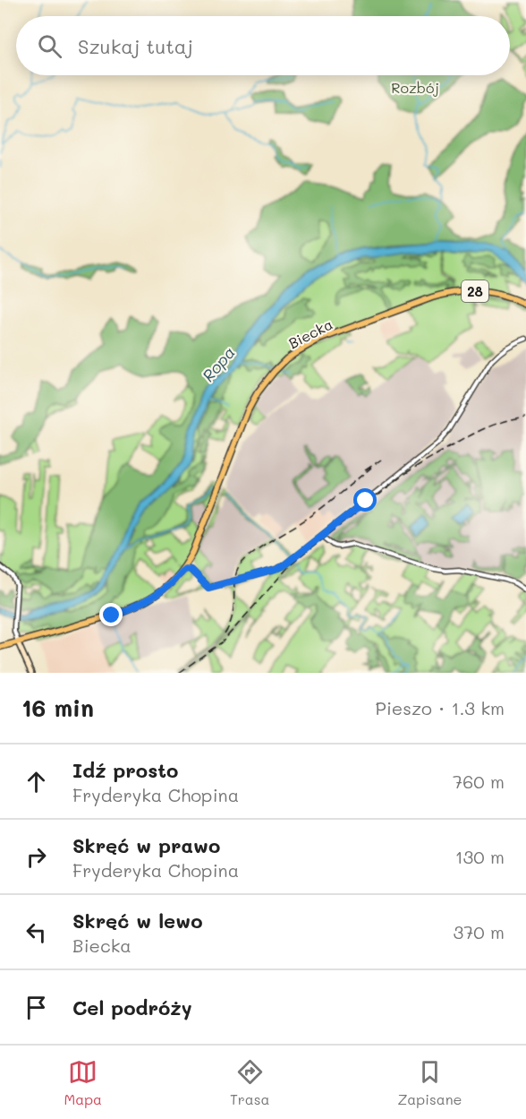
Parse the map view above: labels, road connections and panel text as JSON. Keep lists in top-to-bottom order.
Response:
{
  "streets": {
    "main road": ["28", "Biecka"]
  },
  "water": ["Ropa"],
  "parks": ["Rozbój"],
  "page": {
    "search": "Szukaj tutaj",
    "heading": ["16 min", "Pieszo · 1.3 km"],
    "list": [
      ["Idź prosto", "Fryderyka Chopina", "760 m"],
      ["Skręć w prawo", "Fryderyka Chopina", "130 m"],
      ["Skręć w lewo", "Biecka", "370 m"],
      "Cel podróży"
    ],
    "nav": ["Mapa", "Trasa", "Zapisane"]
  }
}
